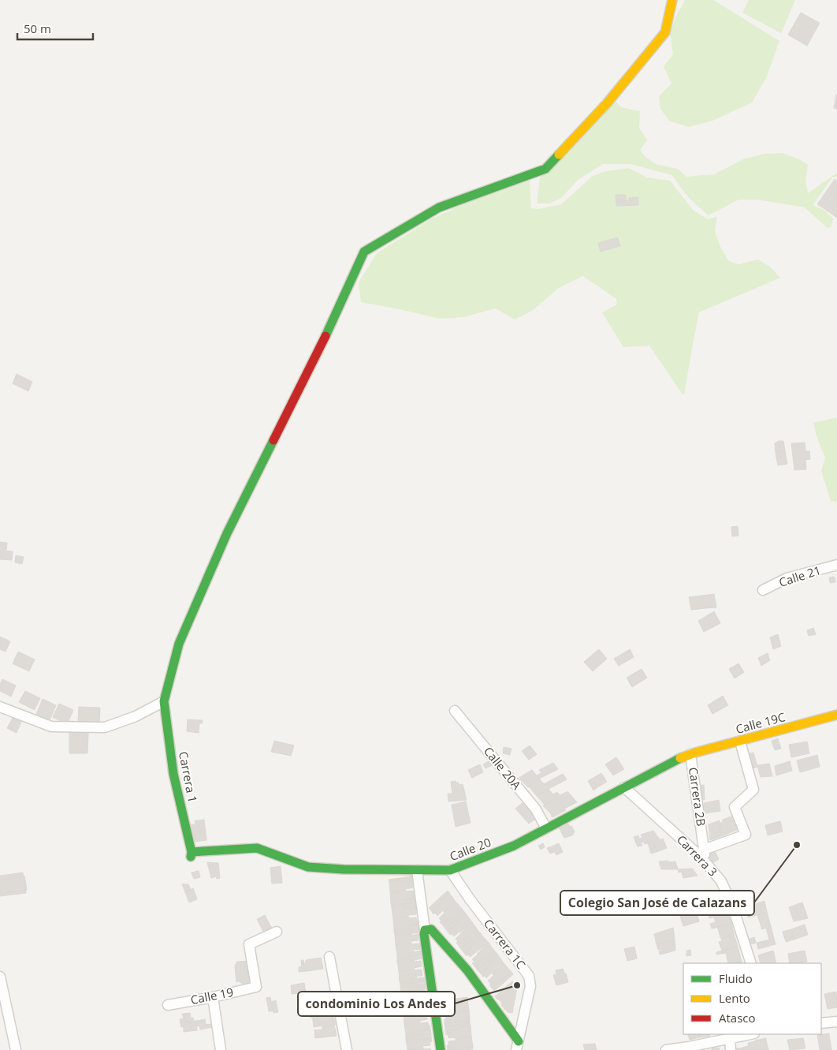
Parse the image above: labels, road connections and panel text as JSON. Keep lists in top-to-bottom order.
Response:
{
  "streets": {
    "street": [
      "Calle 21",
      "Calle 19C",
      "Calle 20A",
      "Carrera 1",
      "Carrera 2B",
      "Calle 20",
      "Carrera 3",
      "Carrera 1C",
      "Calle 19"
    ]
  },
  "crossings": [
    ["Calle 19C", "Carrera 2B"],
    ["Calle 19C", "Calle 20"],
    ["Calle 20A", "Calle 20"],
    ["Carrera 1", "Calle 20"],
    ["Carrera 2B", "Calle 20"],
    ["Carrera 2B", "Carrera 3"],
    ["Calle 20", "Carrera 3"],
    ["Calle 20", "Carrera 1C"]
  ],
  "places": ["Colegio San José de Calazans", "condominio Los Andes"],
  "legend": ["Fluido", "Lento", "Atasco"],
  "scale_bar": "50 m"
}
